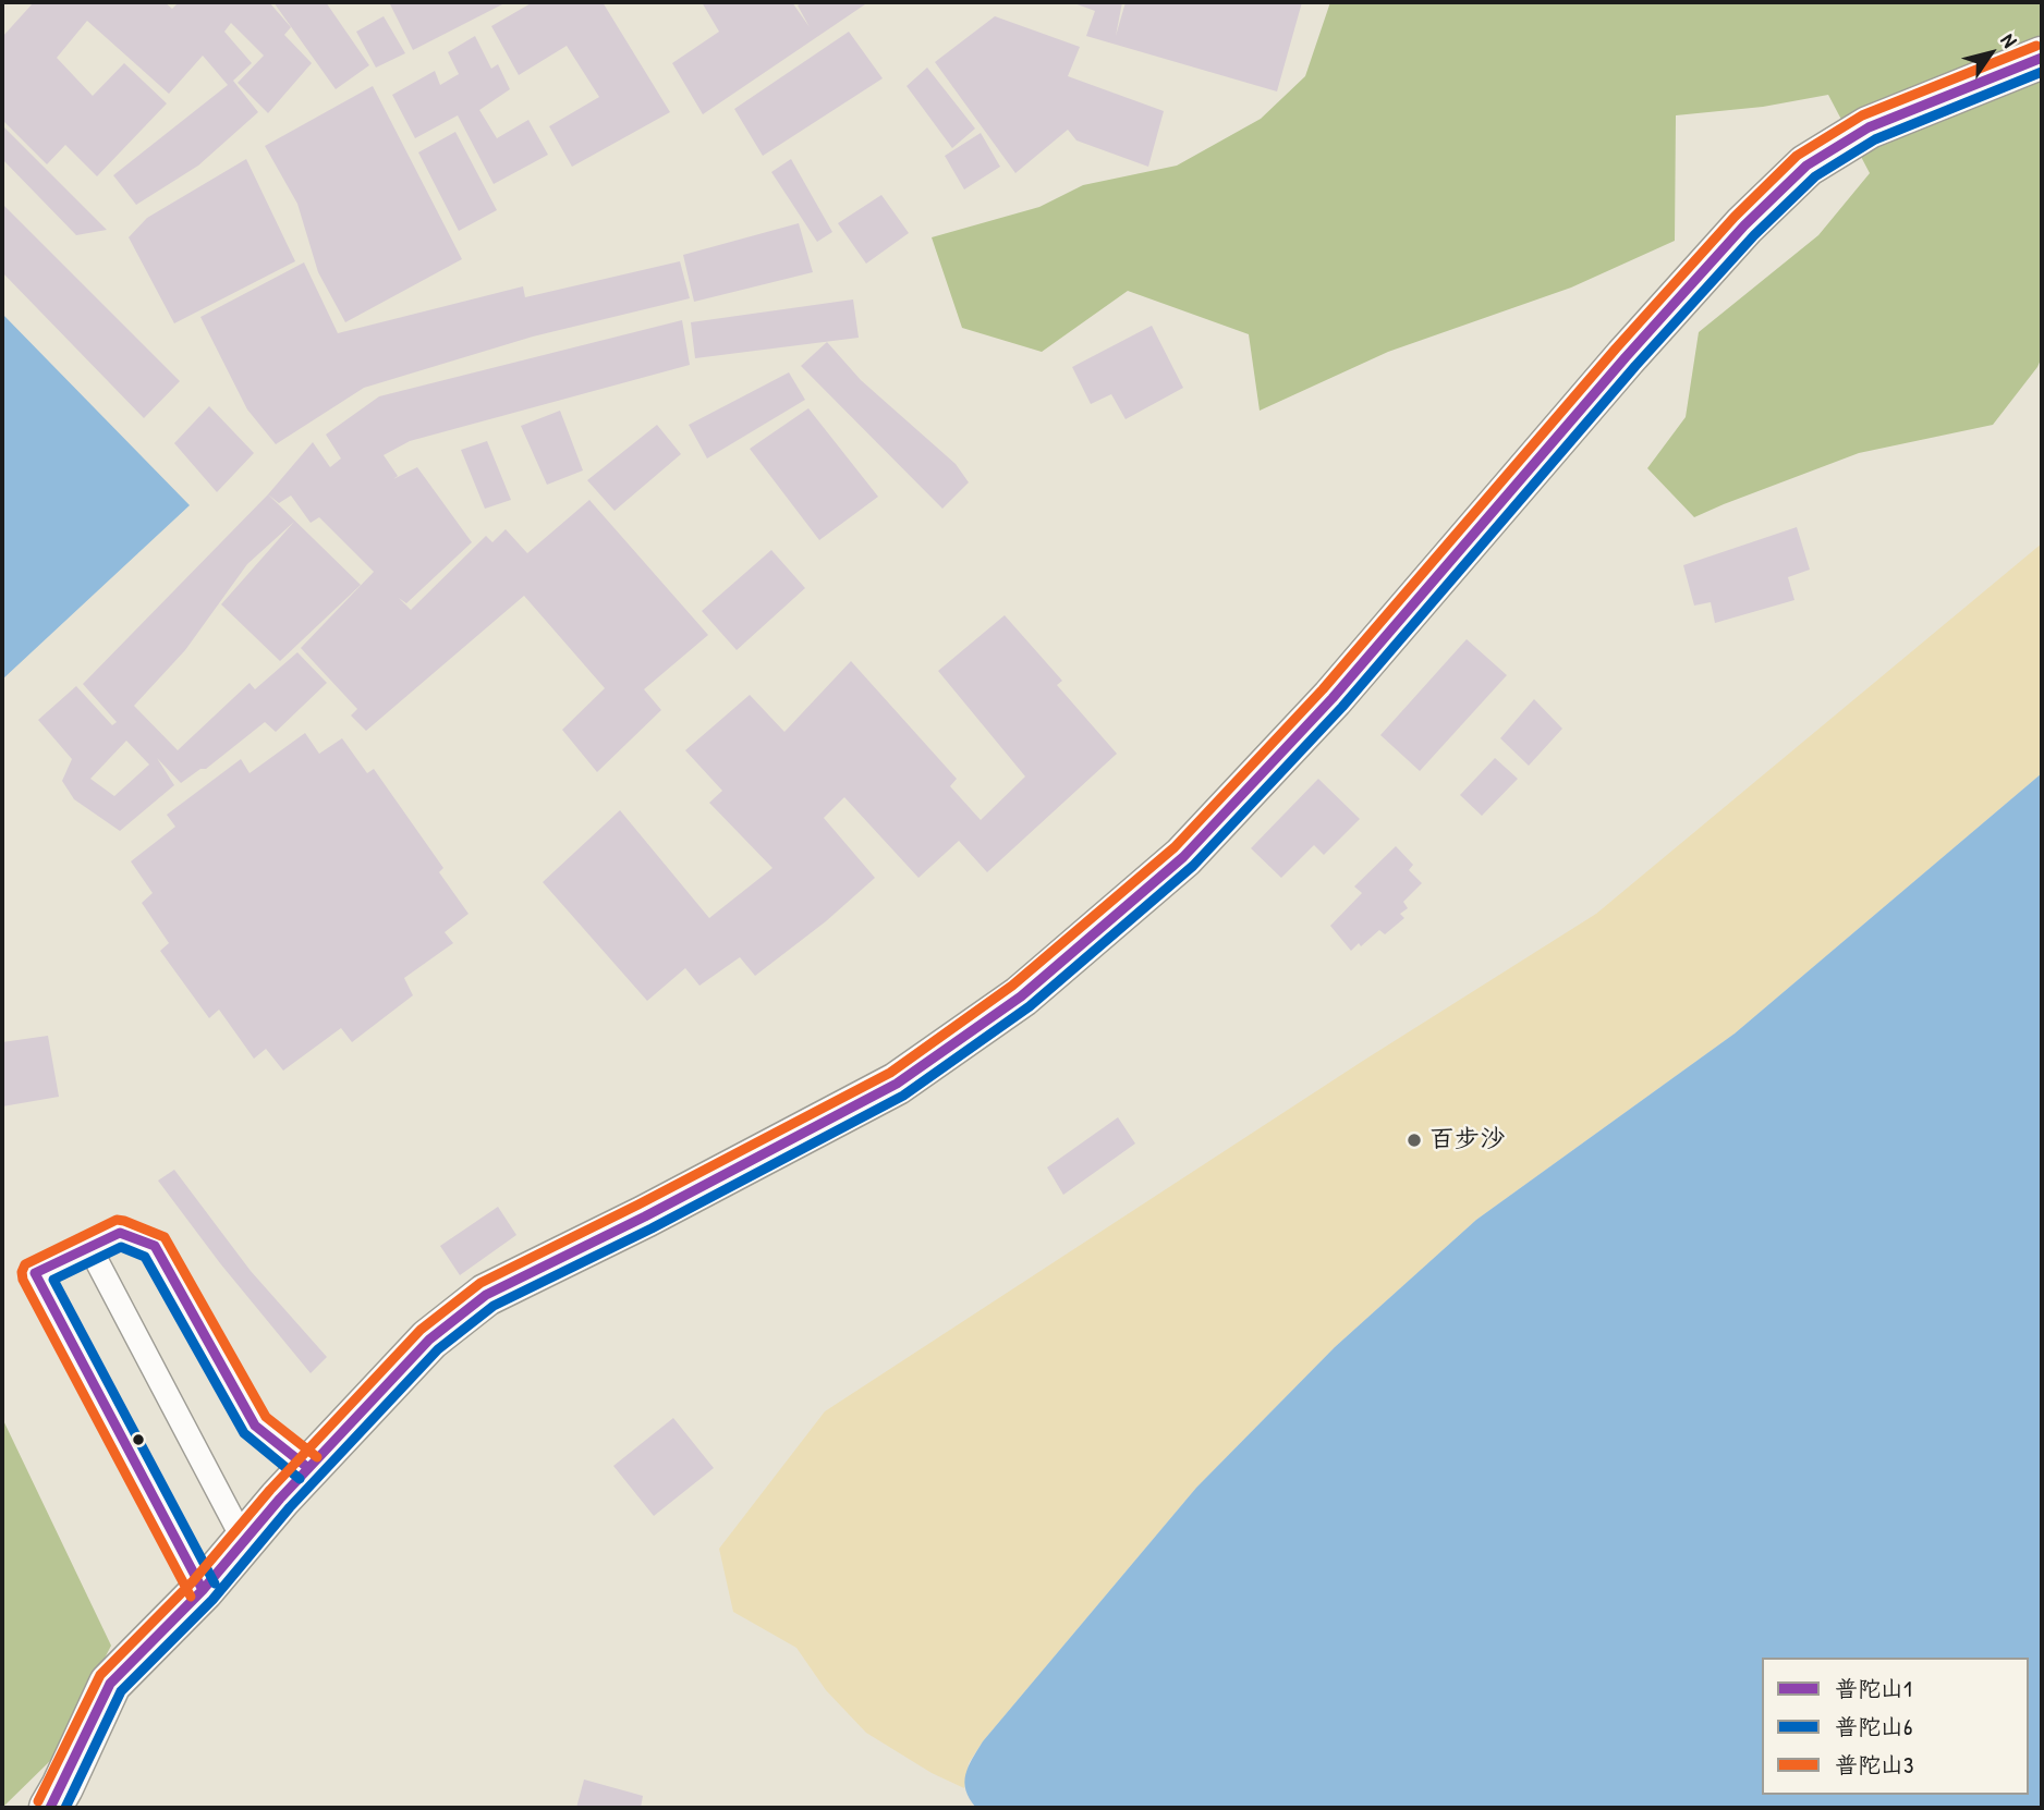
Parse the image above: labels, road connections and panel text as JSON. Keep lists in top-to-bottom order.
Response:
{
  "places": ["百步沙"],
  "lines": ["transit line 普陀山3", "transit line 普陀山1", "transit line 普陀山6"],
  "legend": ["普陀山1", "普陀山6", "普陀山3"],
  "north": "top right"
}
